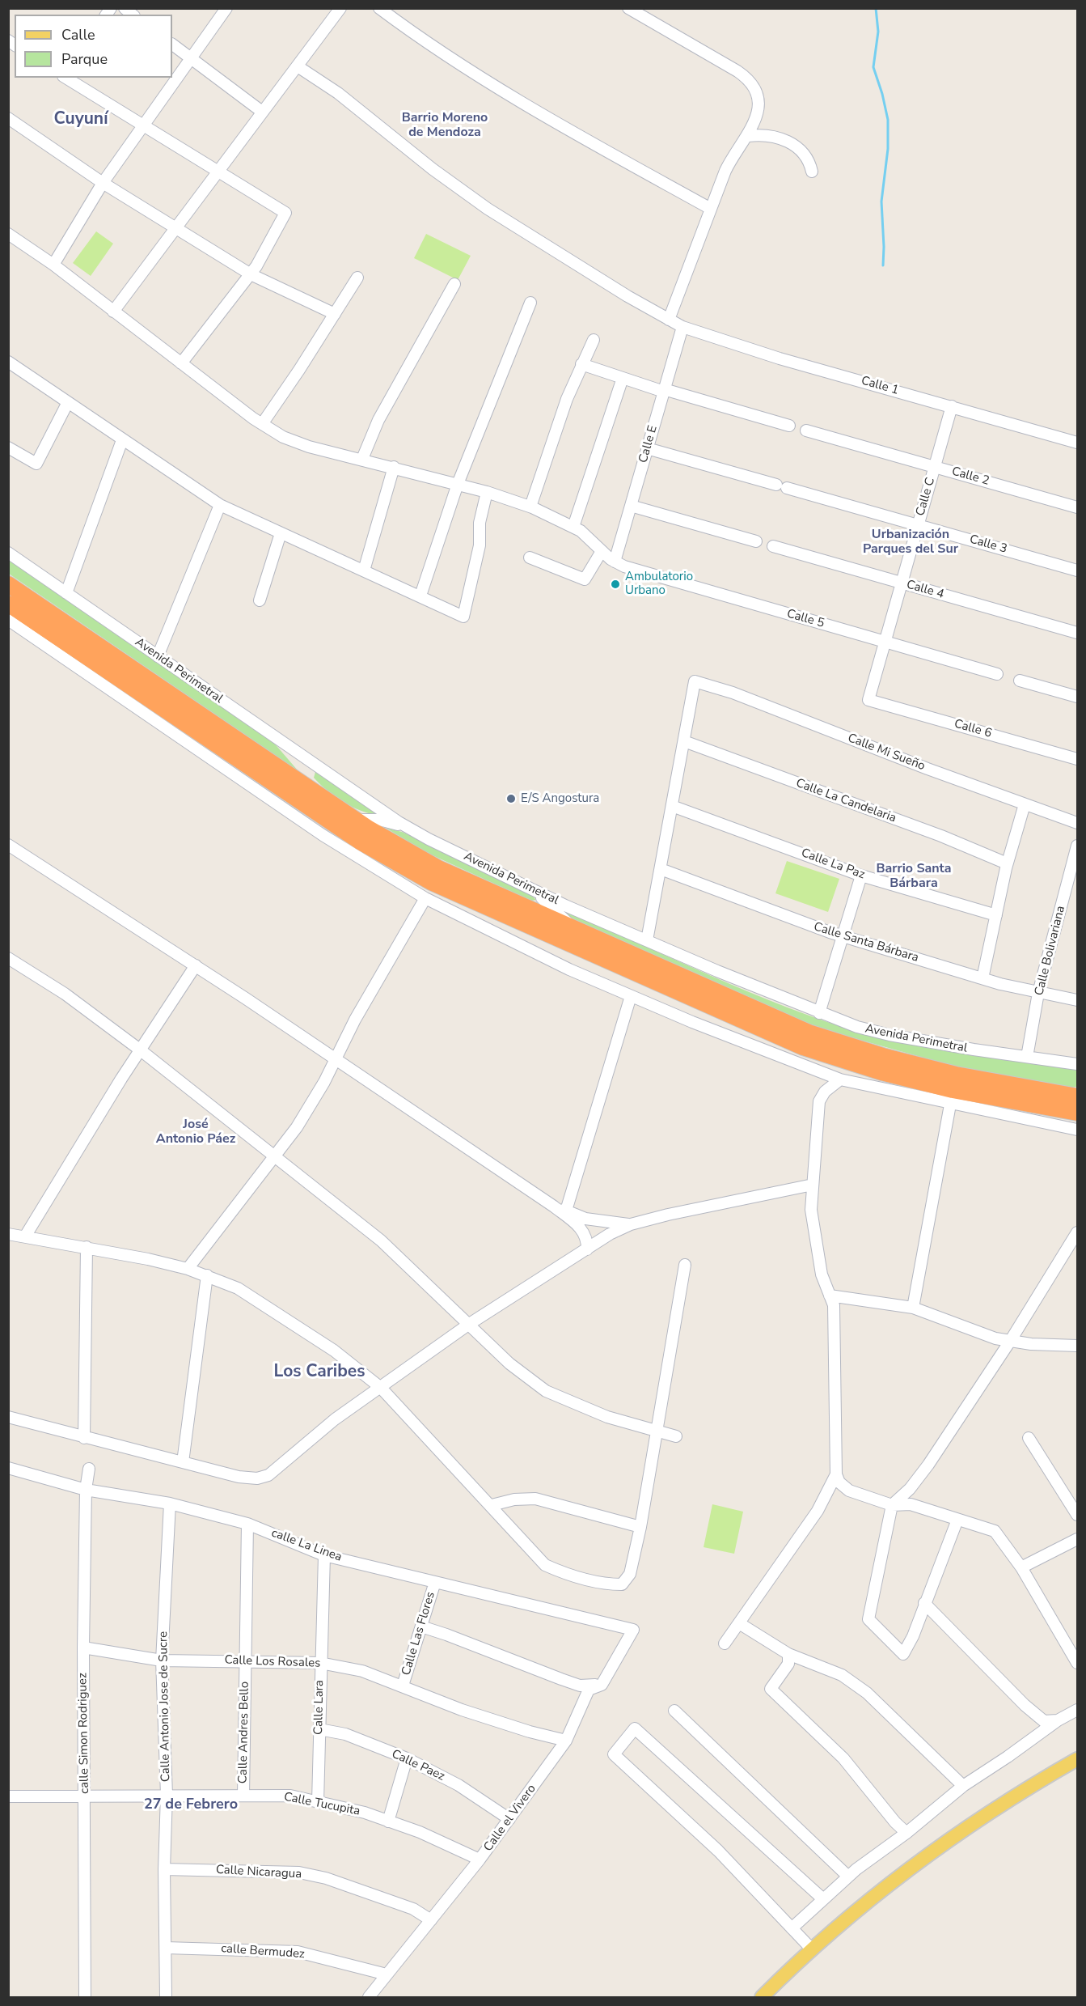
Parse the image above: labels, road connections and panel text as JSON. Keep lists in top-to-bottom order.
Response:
{
  "streets": {
    "highway": ["Avenida Perimetral"],
    "street": [
      "Calle 1",
      "Calle E",
      "Calle 2",
      "Calle C",
      "Calle 3",
      "Calle 4",
      "Calle 5",
      "Calle 6",
      "Calle Mi Sueño",
      "Calle La Candelaria",
      "Calle La Paz",
      "Calle Santa Bárbara",
      "Calle Bolivariana",
      "calle La Linea",
      "Calle Las Flores",
      "Calle Los Rosales",
      "Calle Antonio Jose de Sucre",
      "Calle Lara",
      "Calle Andres Bello",
      "calle Simon Rodriguez",
      "Calle Paez",
      "Calle Tucupita",
      "Calle el Vivero",
      "Calle Nicaragua",
      "calle Bermudez"
    ]
  },
  "crossings": [
    ["Calle 1", "Calle E"],
    ["Calle 1", "Calle C"],
    ["Calle E", "Calle 3"],
    ["Calle E", "Calle 5"],
    ["Calle 2", "Calle C"],
    ["Calle C", "Calle 3"],
    ["Calle C", "Calle 4"],
    ["Calle C", "Calle 5"],
    ["Calle C", "Calle 6"],
    ["Avenida Perimetral", "Calle Bolivariana"],
    ["Calle Mi Sueño", "Calle La Candelaria"],
    ["Calle Santa Bárbara", "Calle Bolivariana"],
    ["calle La Linea", "Calle Las Flores"],
    ["calle La Linea", "Calle Antonio Jose de Sucre"],
    ["calle La Linea", "Calle Lara"],
    ["calle La Linea", "Calle Andres Bello"],
    ["calle La Linea", "calle Simon Rodriguez"],
    ["calle La Linea", "Calle el Vivero"],
    ["Calle Las Flores", "Calle Los Rosales"],
    ["Calle Los Rosales", "Calle Antonio Jose de Sucre"],
    ["Calle Los Rosales", "Calle Lara"],
    ["Calle Los Rosales", "Calle Andres Bello"],
    ["Calle Los Rosales", "calle Simon Rodriguez"],
    ["Calle Los Rosales", "Calle el Vivero"],
    ["Calle Antonio Jose de Sucre", "Calle Tucupita"],
    ["Calle Antonio Jose de Sucre", "Calle Nicaragua"],
    ["Calle Antonio Jose de Sucre", "calle Bermudez"],
    ["Calle Lara", "Calle Paez"],
    ["Calle Lara", "Calle Tucupita"],
    ["Calle Andres Bello", "Calle Tucupita"],
    ["calle Simon Rodriguez", "Calle Tucupita"],
    ["Calle Paez", "Calle el Vivero"],
    ["Calle Tucupita", "Calle el Vivero"],
    ["Calle el Vivero", "Calle Nicaragua"],
    ["Calle el Vivero", "calle Bermudez"]
  ],
  "districts": [
    "Barrio Moreno de Mendoza",
    "Cuyuní",
    "Urbanización Parques del Sur",
    "Barrio Santa Bárbara",
    "José Antonio Páez",
    "Los Caribes",
    "27 de Febrero"
  ],
  "places": ["Ambulatorio Urbano", "E/S Angostura"],
  "legend": ["Calle", "Parque"]
}
